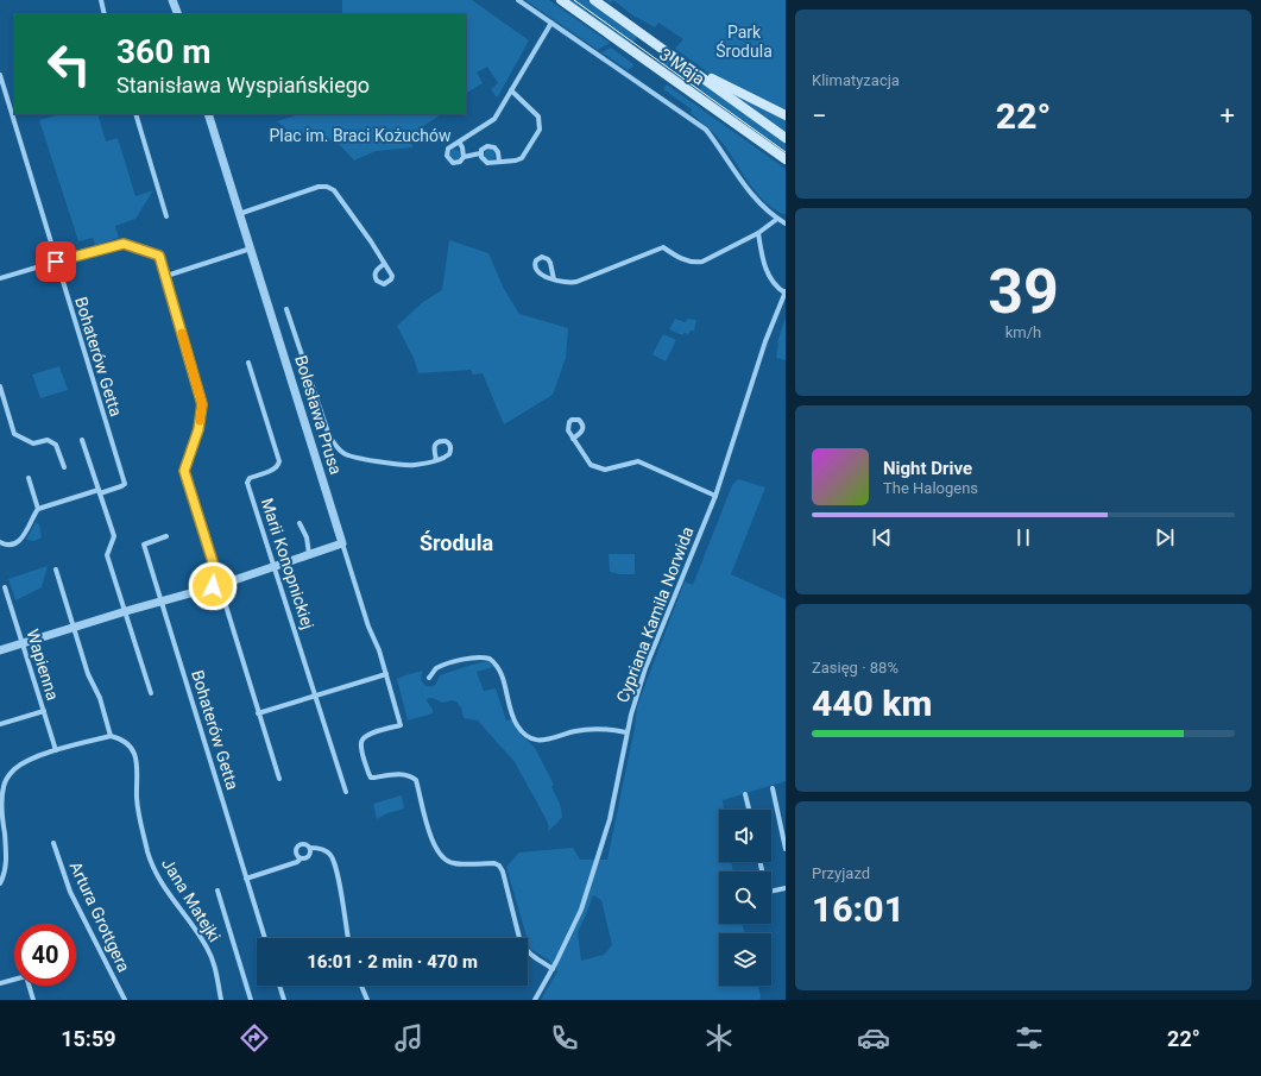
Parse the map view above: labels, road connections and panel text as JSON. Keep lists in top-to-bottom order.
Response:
{
  "streets": {
    "main road": ["3 Maja"],
    "street": [
      "Bohaterów Getta",
      "Bolesława Prusa",
      "Marii Konopnickiej",
      "Cypriana Kamila Norwida",
      "Wapienna",
      "Jana Matejki",
      "Artura Grottgera"
    ]
  },
  "crossings": [
    ["Bolesława Prusa", "Cypriana Kamila Norwida"]
  ],
  "districts": ["Środula"],
  "parks": ["Park Środula", "Plac im. Braci Kożuchów"],
  "page": {
    "tile": [
      "Klimatyzacja",
      ["39", "km/h"],
      ["Zasięg · 88%", "440 km"],
      ["Przyjazd", "16:01"]
    ],
    "turn": ["360 m", "Stanisława Wyspiańskiego"],
    "heat": ["−", "22°", "+"],
    "song": ["Night Drive", "The Halogens"],
    "limit": "40",
    "trip": "16:01 · 2 min · 470 m",
    "tabs": ["15:59", "22°"]
  }
}
